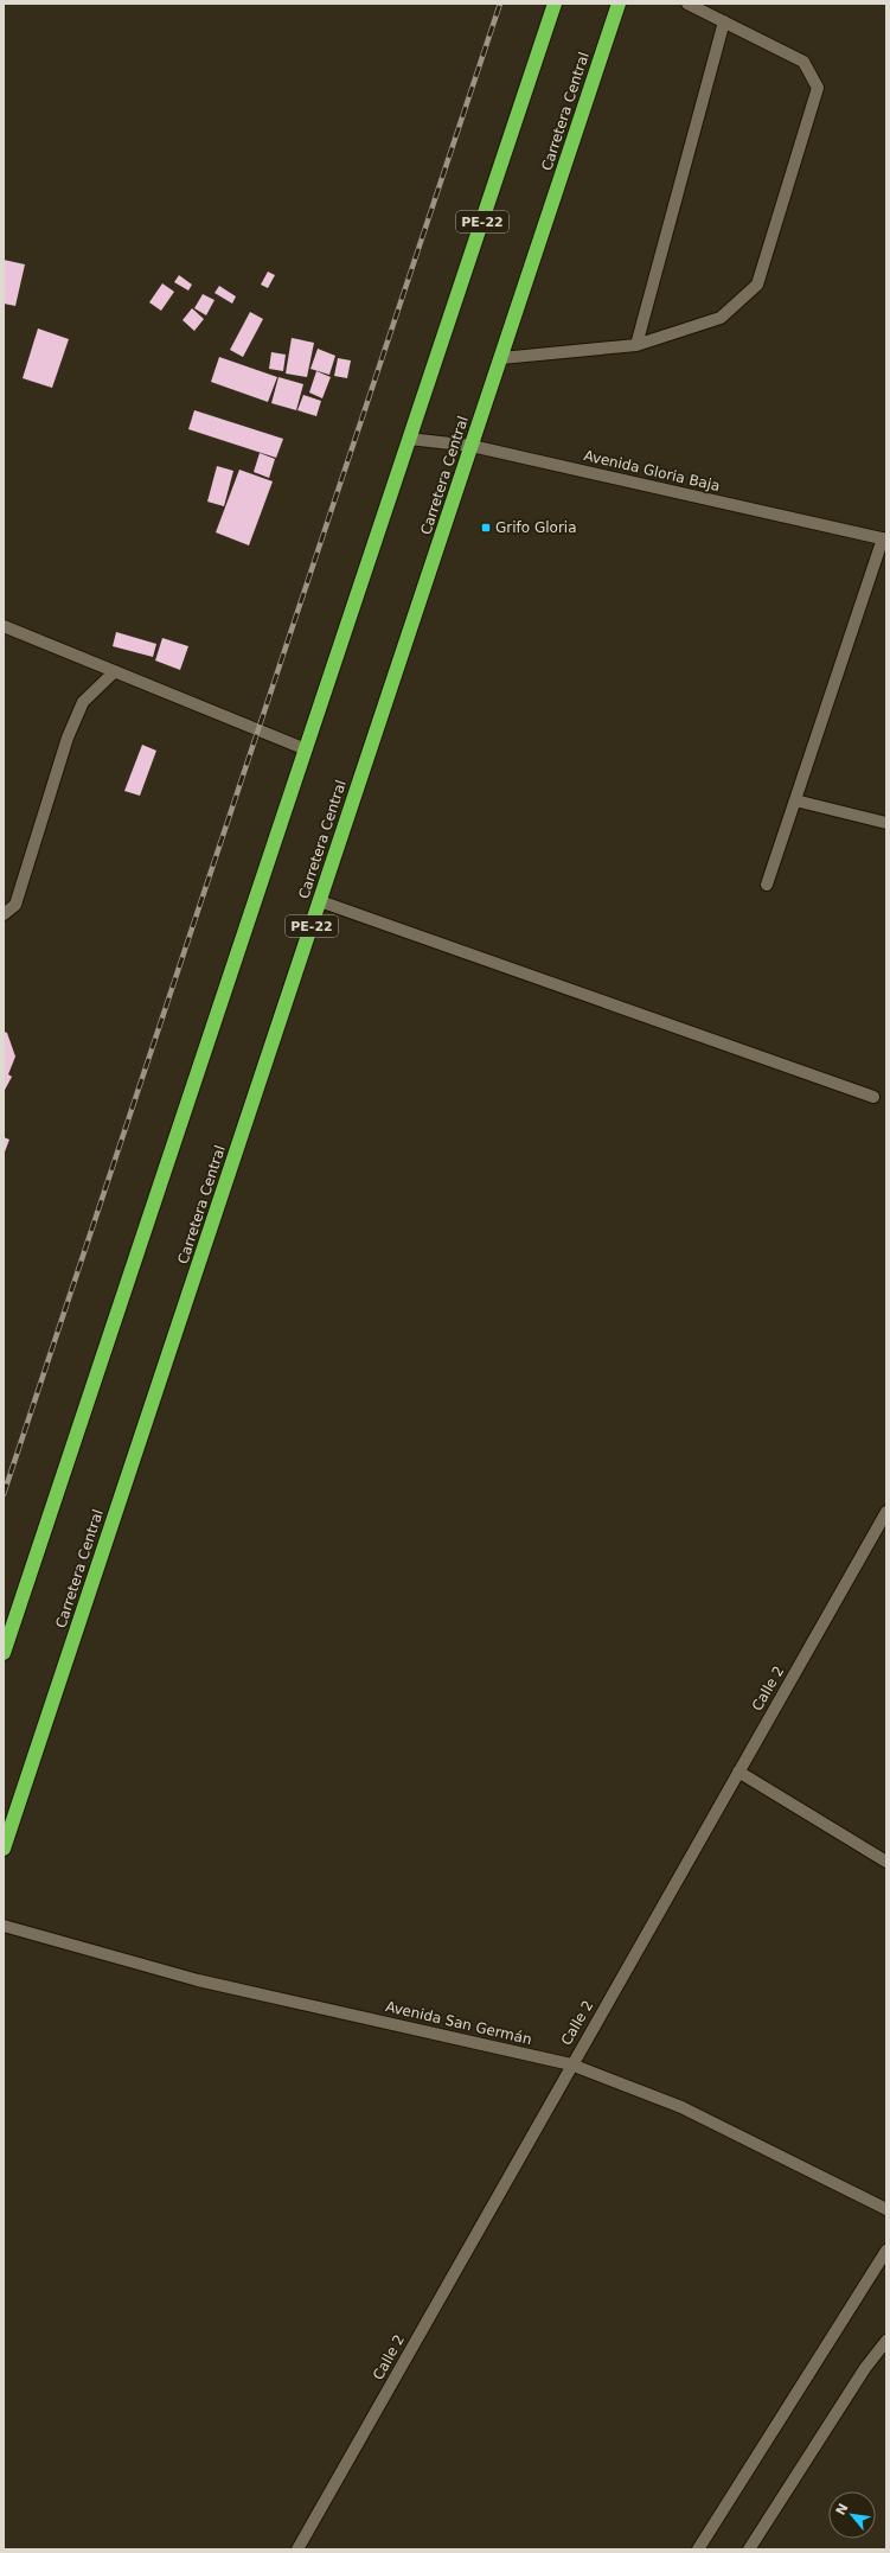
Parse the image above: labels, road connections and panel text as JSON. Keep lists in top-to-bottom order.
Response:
{
  "streets": {
    "highway": ["Carretera Central", "PE-22"],
    "street": ["Avenida Gloria Baja", "Calle 2", "Avenida San Germán"]
  },
  "crossings": [
    ["Carretera Central", "Avenida Gloria Baja"],
    ["PE-22", "Avenida Gloria Baja"],
    ["Calle 2", "Avenida San Germán"]
  ],
  "places": {
    "transit": ["Grifo Gloria"]
  },
  "north": "top left"
}
